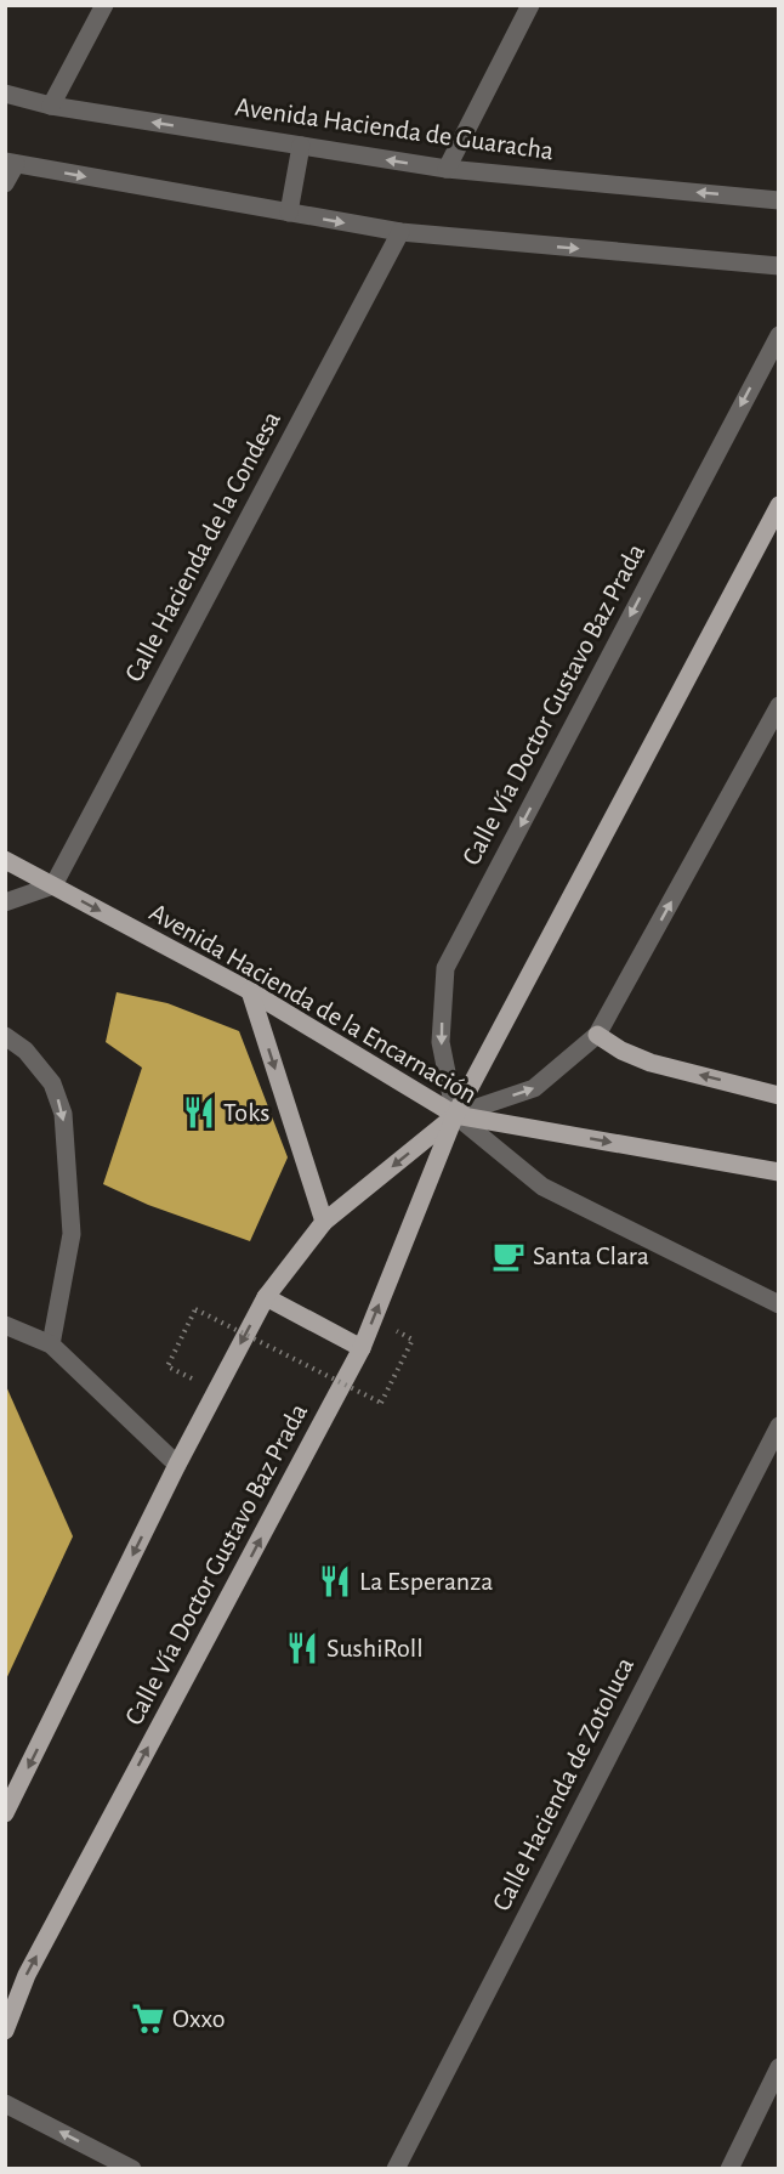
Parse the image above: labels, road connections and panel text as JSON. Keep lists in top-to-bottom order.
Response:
{
  "streets": {
    "main road": ["Calle Vía Doctor Gustavo Baz Prada", "Avenida Hacienda de la Encarnación"],
    "street": ["Avenida Hacienda de Guaracha", "Calle Hacienda de la Condesa", "Calle Hacienda de Zotoluca"]
  },
  "crossings": [
    ["Calle Hacienda de la Condesa", "Avenida Hacienda de la Encarnación"],
    ["Calle Vía Doctor Gustavo Baz Prada", "Avenida Hacienda de la Encarnación"]
  ],
  "places": {
    "restaurant": ["Toks", "La Esperanza", "SushiRoll"],
    "cafe": ["Santa Clara"],
    "supermarket": ["Oxxo"]
  }
}
